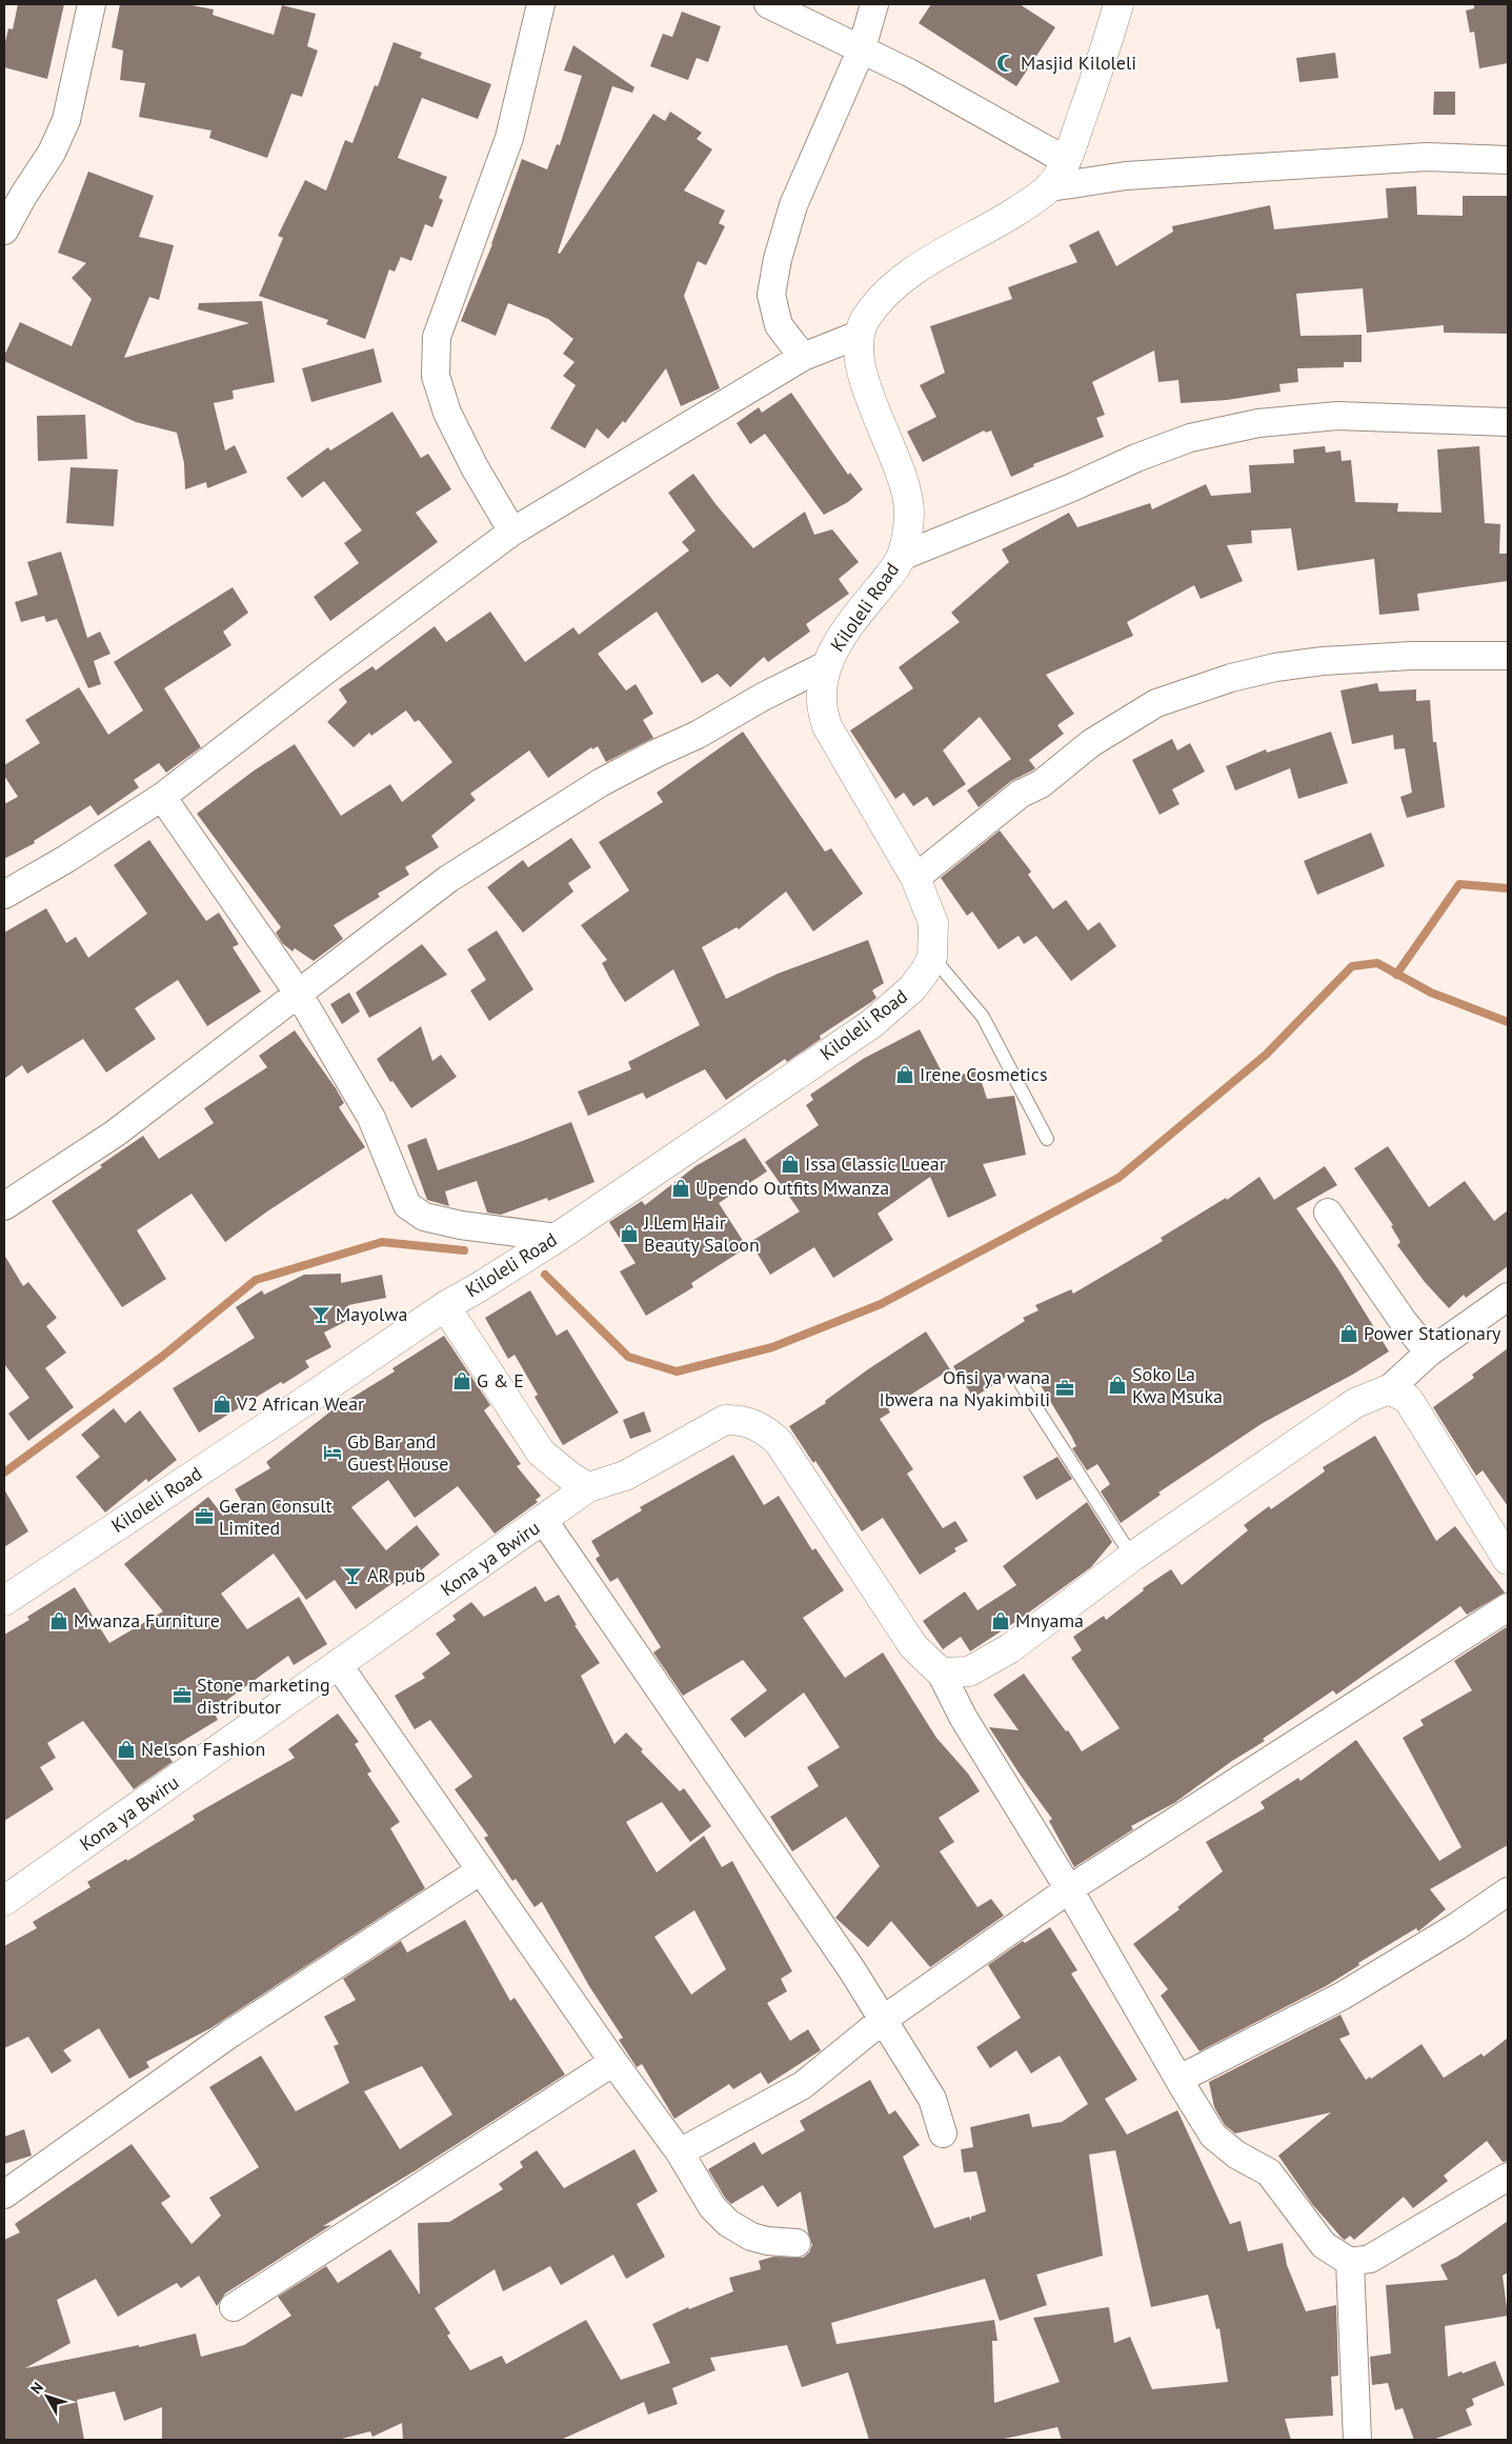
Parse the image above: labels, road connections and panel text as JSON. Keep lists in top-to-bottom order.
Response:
{
  "streets": {
    "main road": ["Kiloleli Road", "Kona ya Bwiru"]
  },
  "places": {
    "mosque": ["Masjid Kiloleli"],
    "shop": [
      "Irene Cosmetics",
      "Issa Classic Luear",
      "Upendo Outfits Mwanza",
      "J.Lem Hair Beauty Saloon",
      "Power Stationary",
      "G & E",
      "Soko La Kwa Msuka",
      "V2 African Wear",
      "Mwanza Furniture",
      "Mnyama",
      "Nelson Fashion"
    ],
    "bar": ["Mayolwa", "AR pub"],
    "office": ["Ofisi ya wana Ibwera na Nyakimbili", "Geran Consult Limited", "Stone marketing distributor"],
    "hotel": ["Gb Bar and Guest House"]
  },
  "north": "top left"
}
